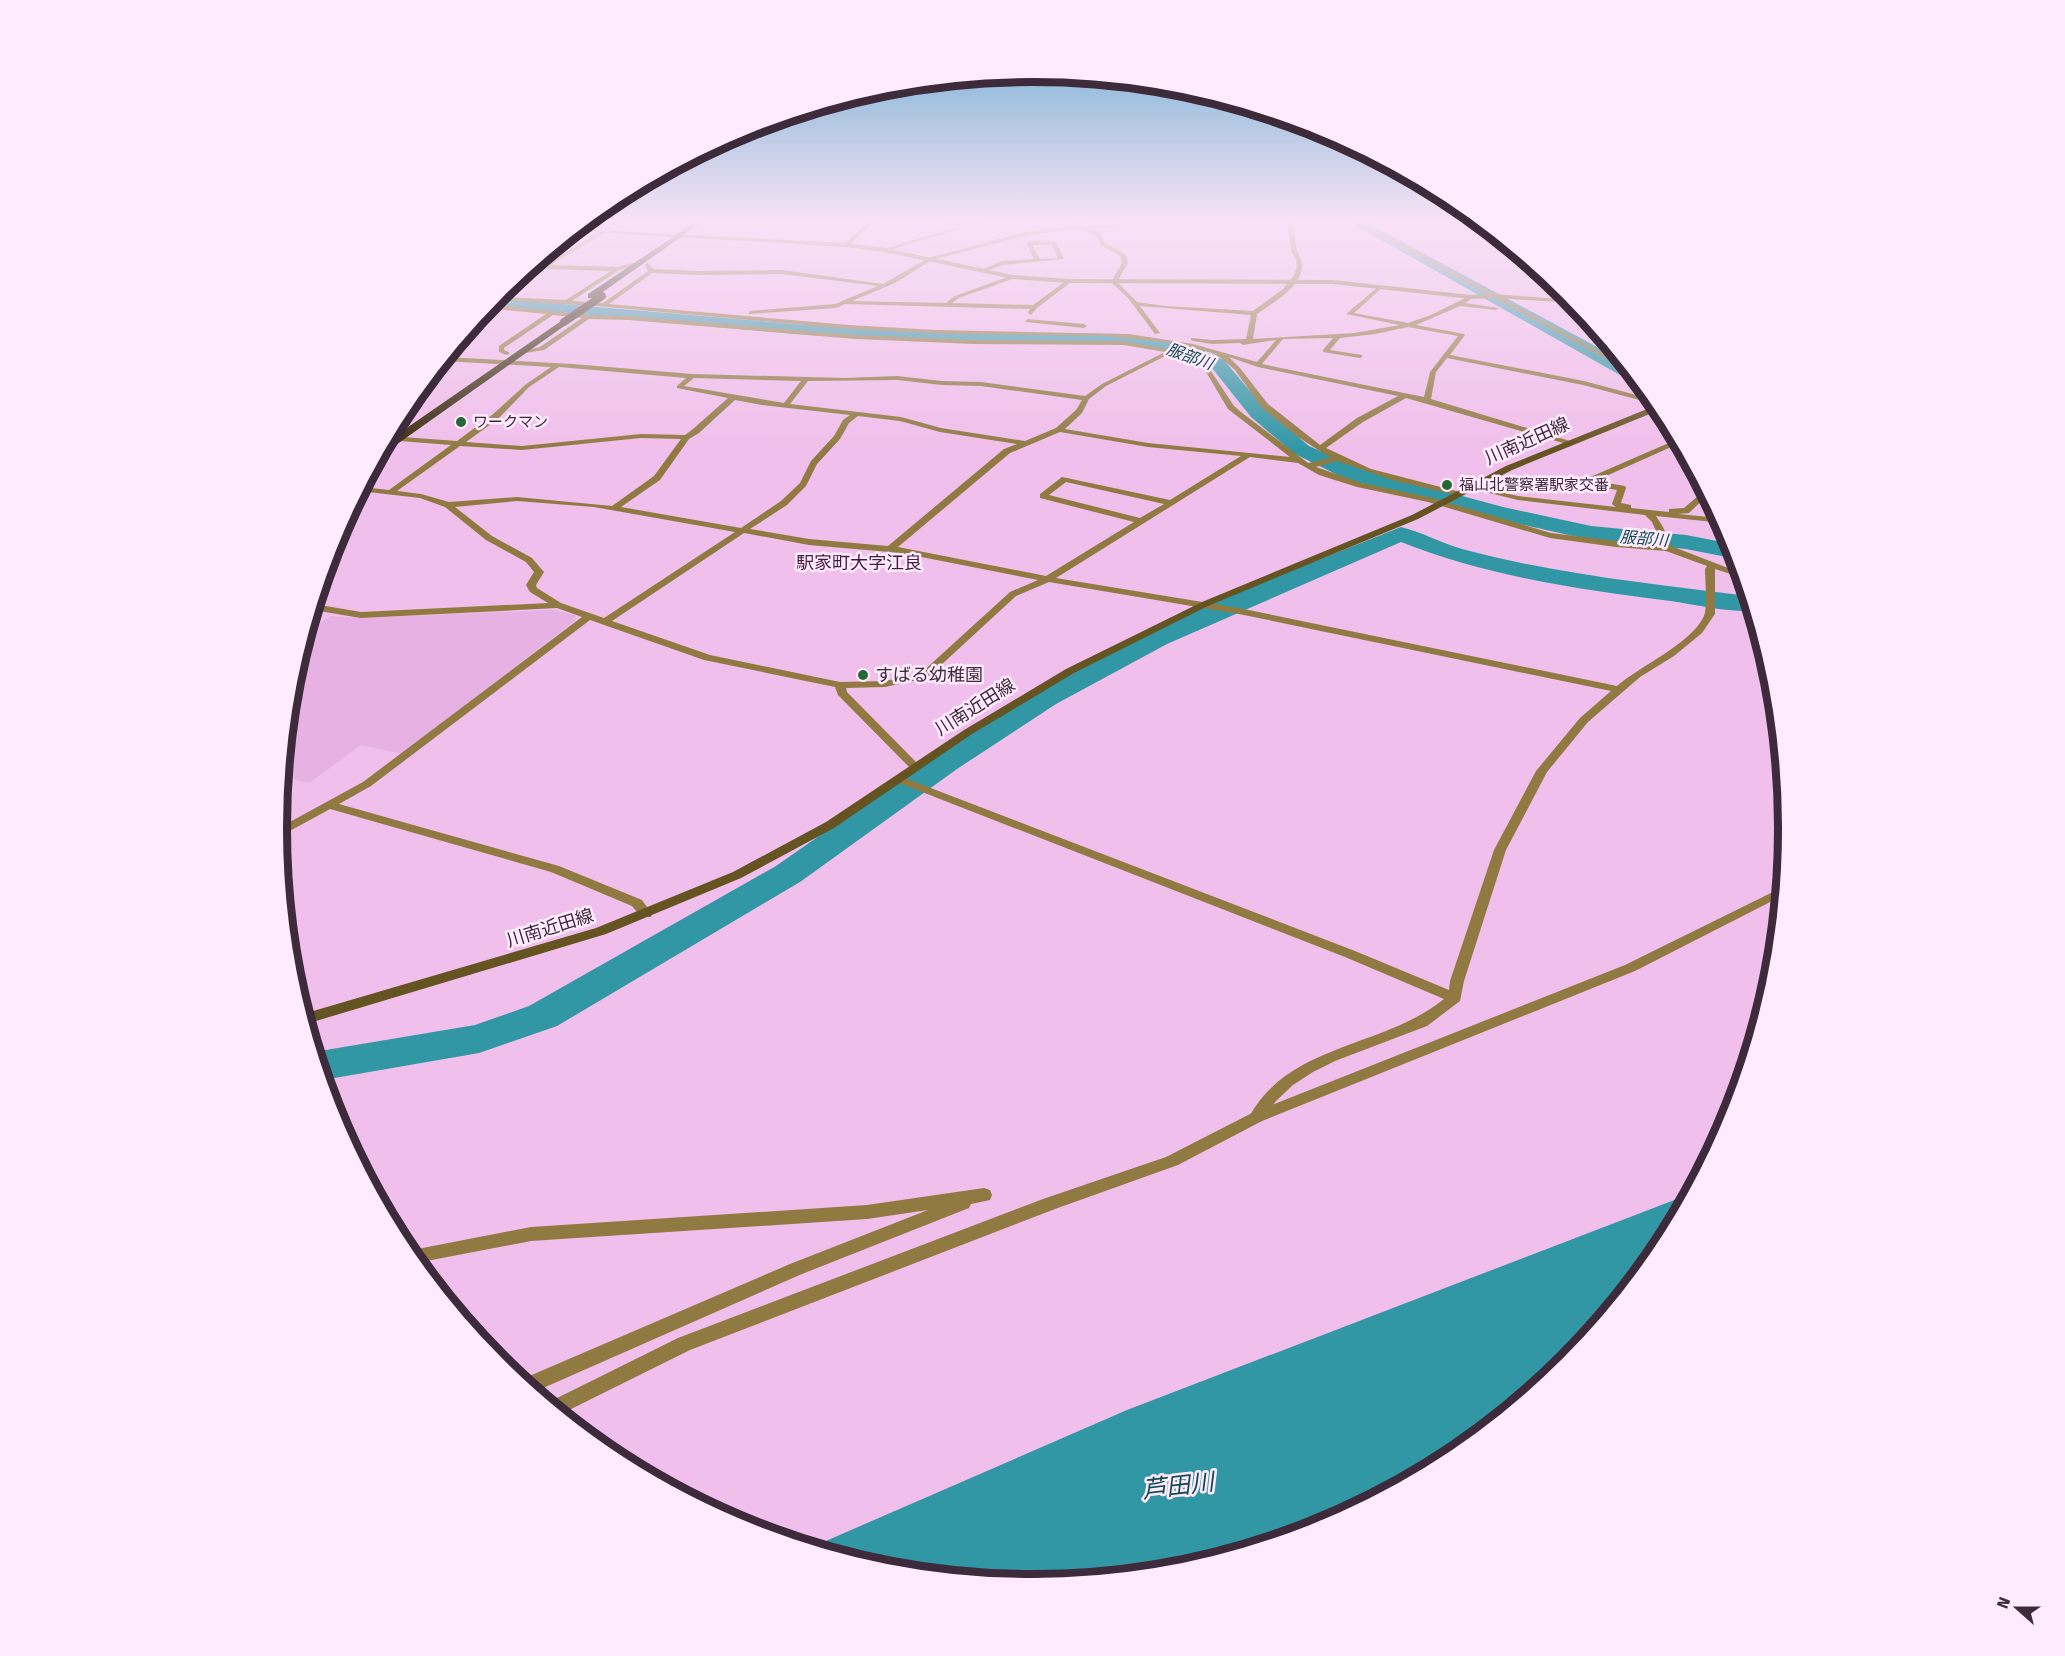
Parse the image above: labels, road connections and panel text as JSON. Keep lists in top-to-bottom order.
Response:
{
  "streets": {
    "main road": ["川南近田線"]
  },
  "districts": ["駅家町大字江良"],
  "water": ["服部川", "芦田川"],
  "places": ["ワークマン", "福山北警察署駅家交番", "すばる幼稚園"],
  "north": "left"
}
